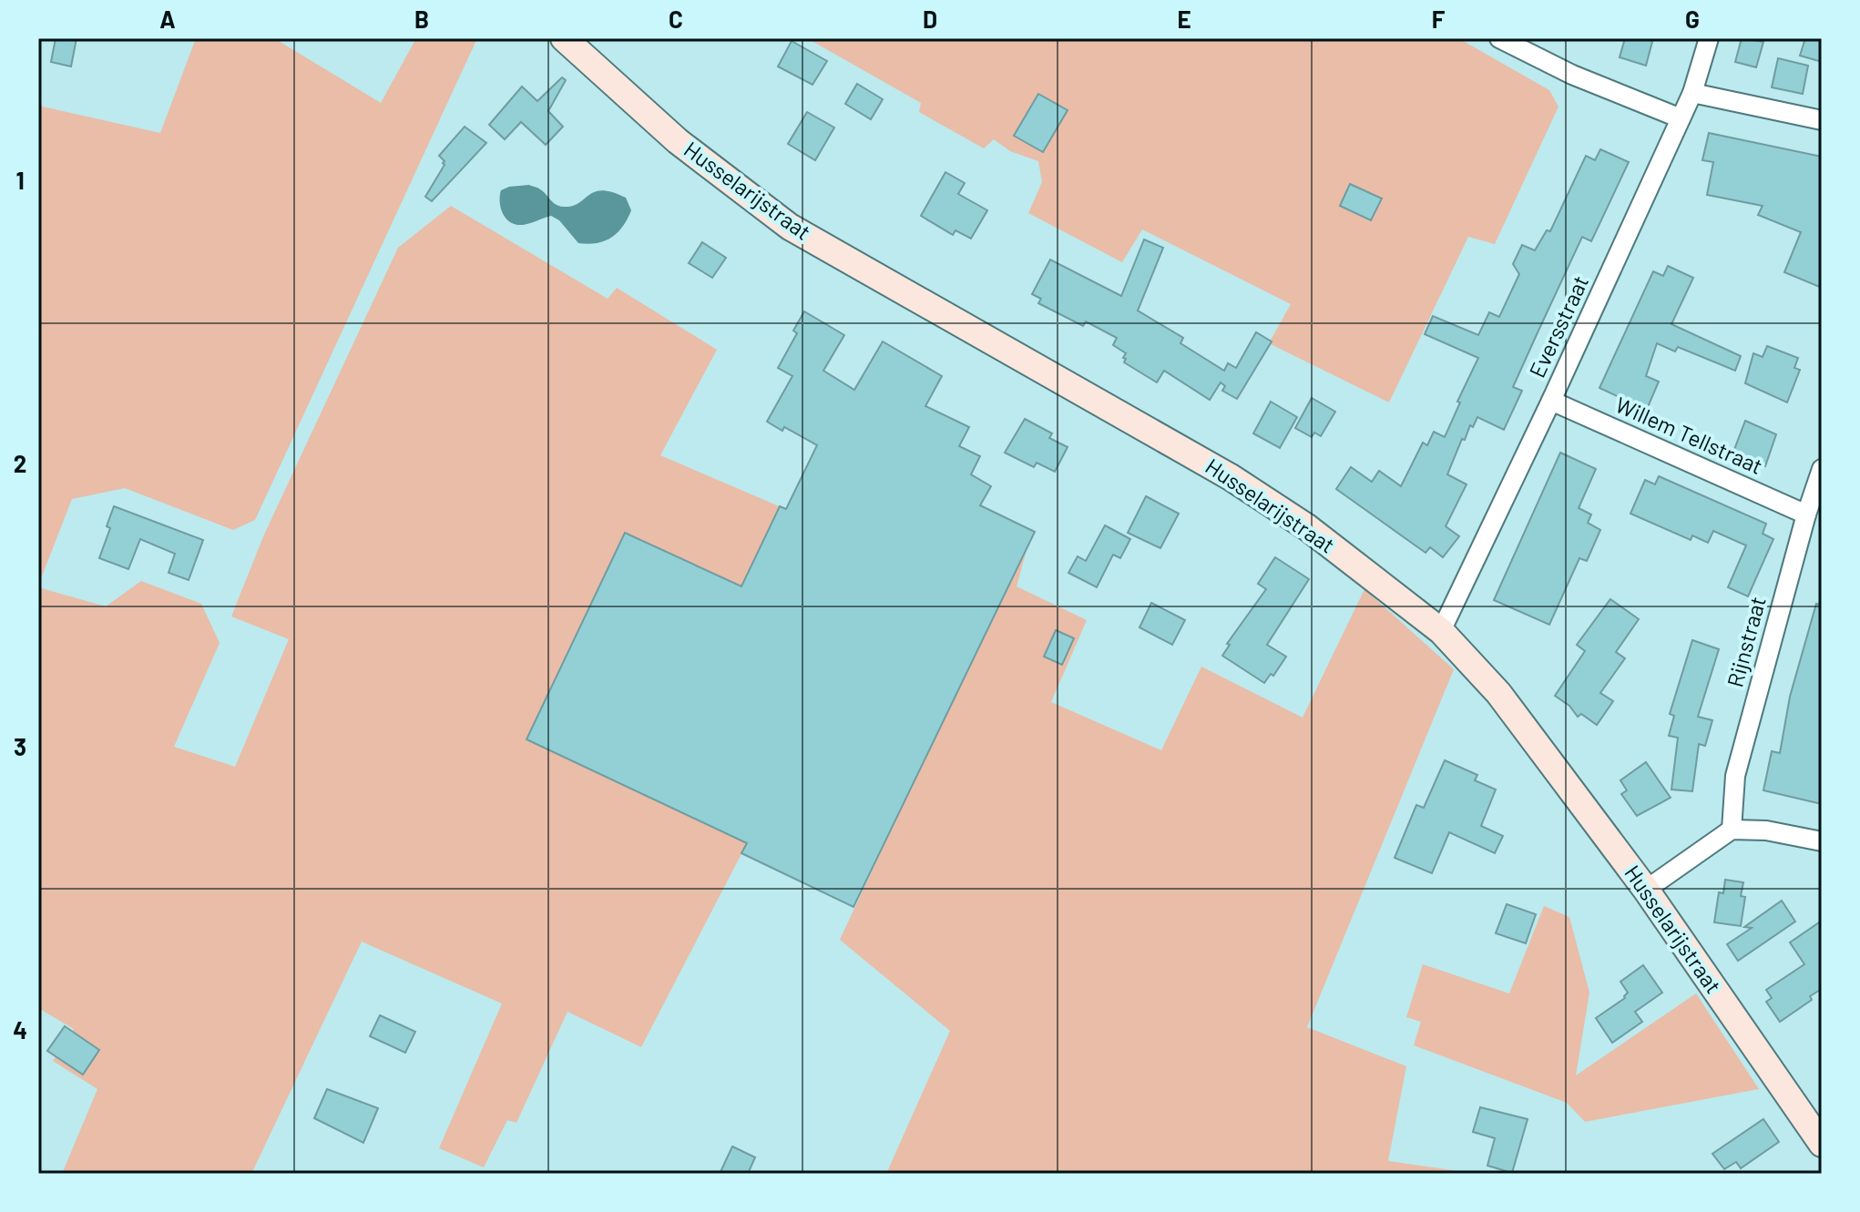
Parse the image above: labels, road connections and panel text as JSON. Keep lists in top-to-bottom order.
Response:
{
  "streets": {
    "street": [
      "Husselarijstraat",
      "Eversstraat",
      "Willem Tellstraat",
      "Rijnstraat"
    ]
  },
  "crossings": [
    ["Husselarijstraat", "Eversstraat"],
    ["Eversstraat", "Willem Tellstraat"],
    ["Willem Tellstraat", "Rijnstraat"]
  ],
  "grid": {
    "columns": [
      "A",
      "B",
      "C",
      "D",
      "E",
      "F",
      "G"
    ],
    "rows": [
      "1",
      "2",
      "3",
      "4"
    ]
  }
}
